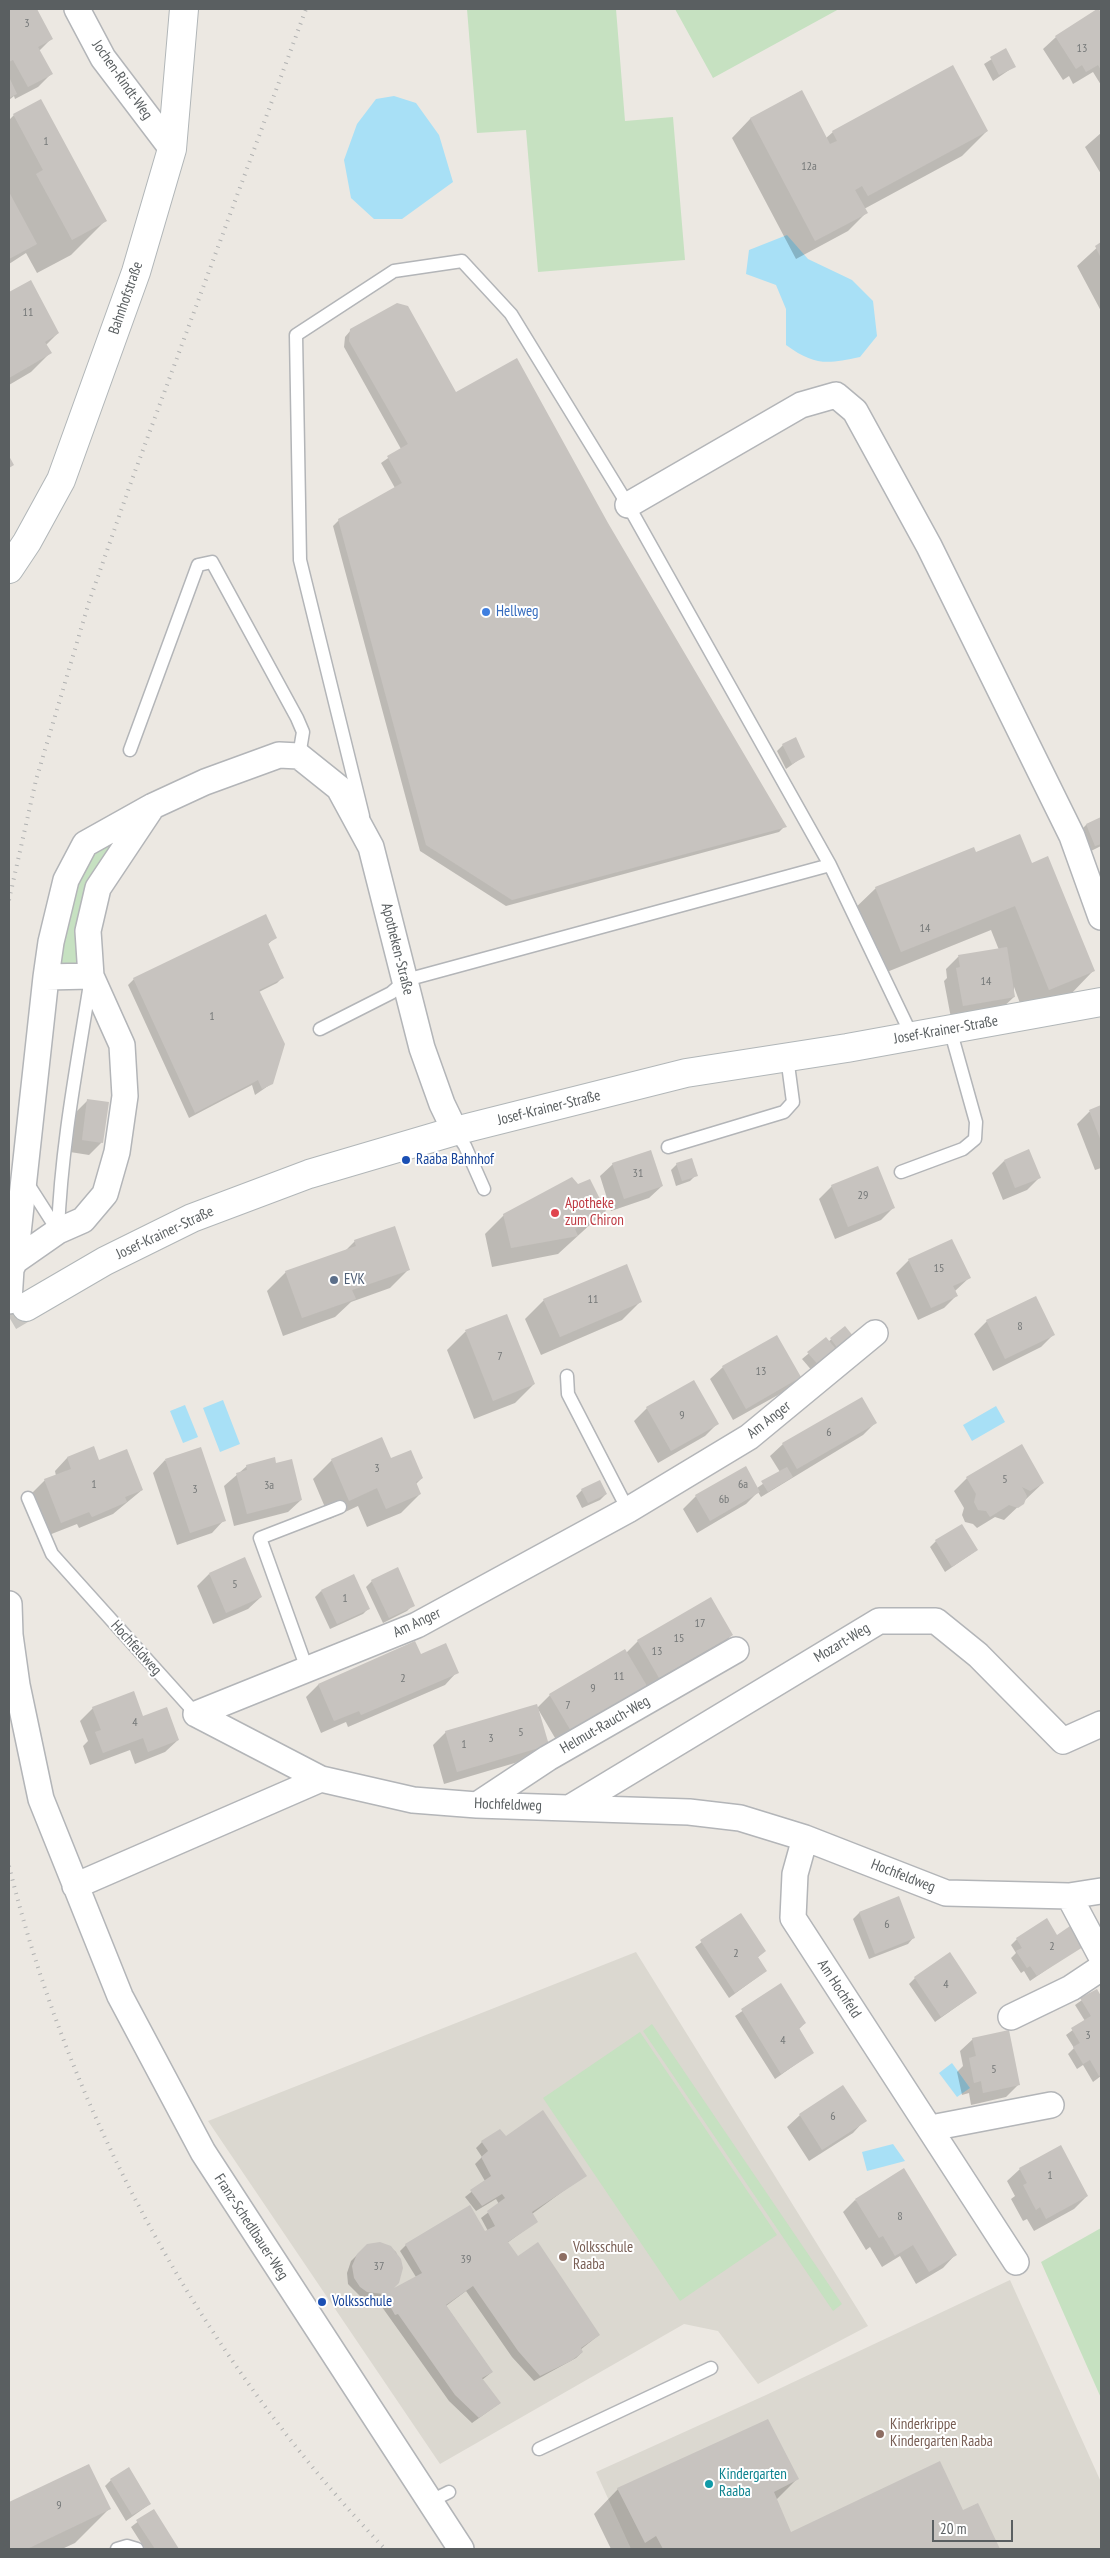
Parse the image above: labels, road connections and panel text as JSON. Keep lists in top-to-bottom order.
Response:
{
  "streets": {
    "main road": ["Bahnhofstraße", "Josef-Krainer-Straße"],
    "street": [
      "Jochen-Rindt-Weg",
      "Apotheken-Straße",
      "Am Anger",
      "Mozart-Weg",
      "Hochfeldweg",
      "Helmut-Rauch-Weg",
      "Am Hochfeld",
      "Franz-Schedlbauer-Weg"
    ]
  },
  "crossings": [
    ["Jochen-Rindt-Weg", "Bahnhofstraße"],
    ["Apotheken-Straße", "Josef-Krainer-Straße"],
    ["Am Anger", "Hochfeldweg"],
    ["Mozart-Weg", "Hochfeldweg"],
    ["Hochfeldweg", "Helmut-Rauch-Weg"],
    ["Hochfeldweg", "Am Hochfeld"]
  ],
  "places": [
    "Hellweg",
    "Raaba Bahnhof",
    "Apotheke zum Chiron",
    "EVK",
    "Volksschule Raaba",
    "Volksschule",
    "Kinderkrippe Kindergarten Raaba",
    "Kindergarten Raaba"
  ],
  "house_numbers": [
    "3",
    "13",
    "1",
    "12a",
    "11",
    "14",
    "14",
    "1",
    "31",
    "29",
    "15",
    "11",
    "8",
    "7",
    "13",
    "9",
    "6",
    "3",
    "5",
    "1",
    "6a",
    "3a",
    "3",
    "6b",
    "5",
    "1",
    "17",
    "15",
    "13",
    "11",
    "2",
    "9",
    "7",
    "4",
    "5",
    "3",
    "1",
    "6",
    "2",
    "2",
    "4",
    "3",
    "4",
    "5",
    "6",
    "1",
    "8",
    "39",
    "37",
    "9"
  ],
  "scale_bar": "20 m"
}
